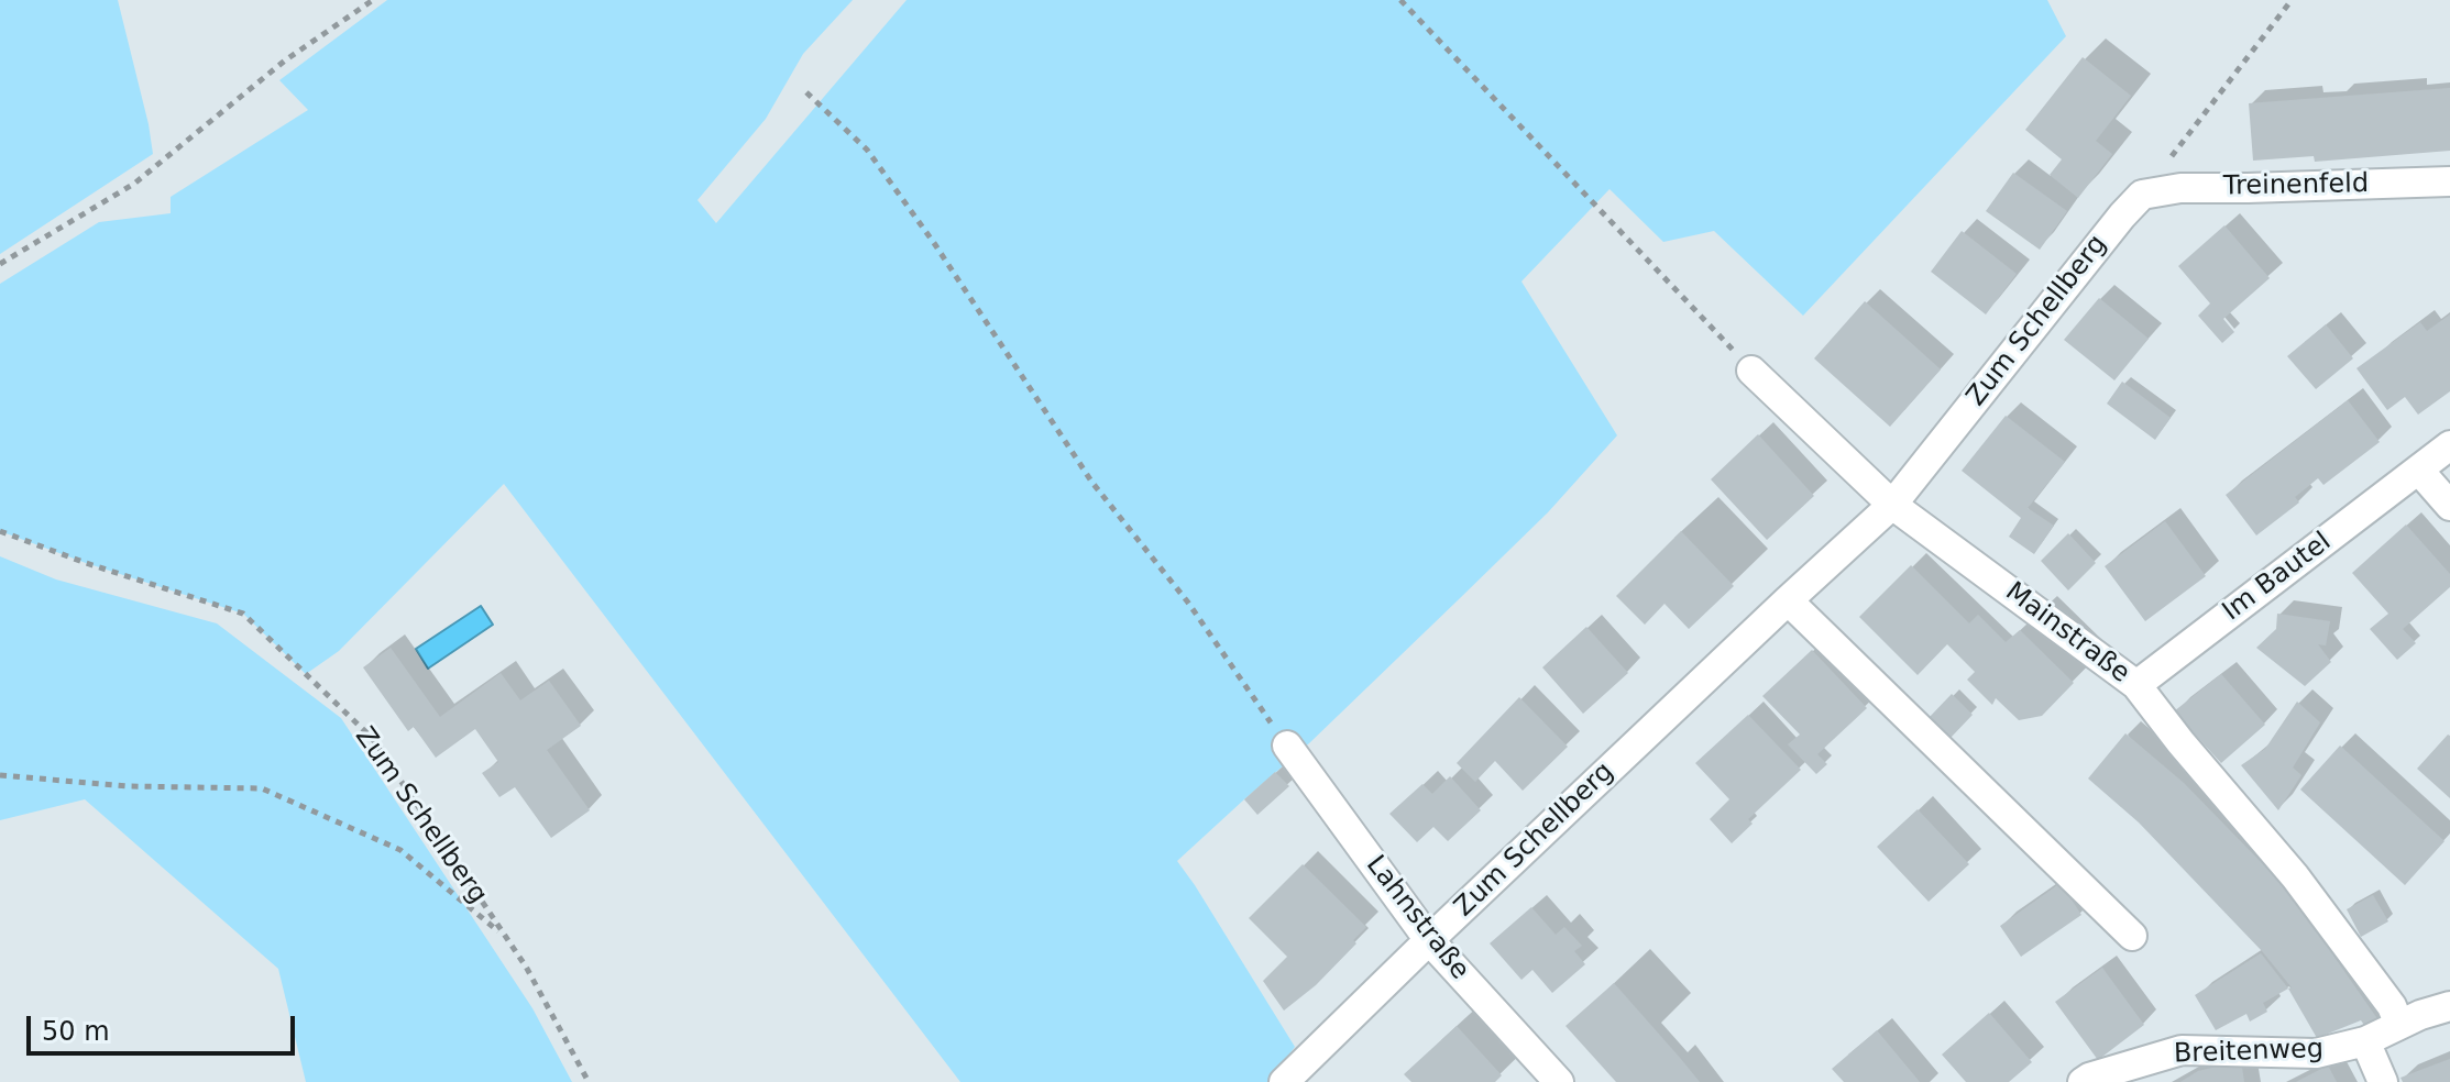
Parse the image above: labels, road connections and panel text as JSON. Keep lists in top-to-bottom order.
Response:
{
  "streets": {
    "street": [
      "Treinenfeld",
      "Zum Schellberg",
      "Im Bautel",
      "Mainstraße",
      "Lahnstraße",
      "Breitenweg"
    ]
  },
  "crossings": [
    ["Treinenfeld", "Zum Schellberg"],
    ["Zum Schellberg", "Mainstraße"],
    ["Zum Schellberg", "Lahnstraße"],
    ["Im Bautel", "Mainstraße"],
    ["Mainstraße", "Breitenweg"]
  ],
  "scale_bar": "50 m"
}
